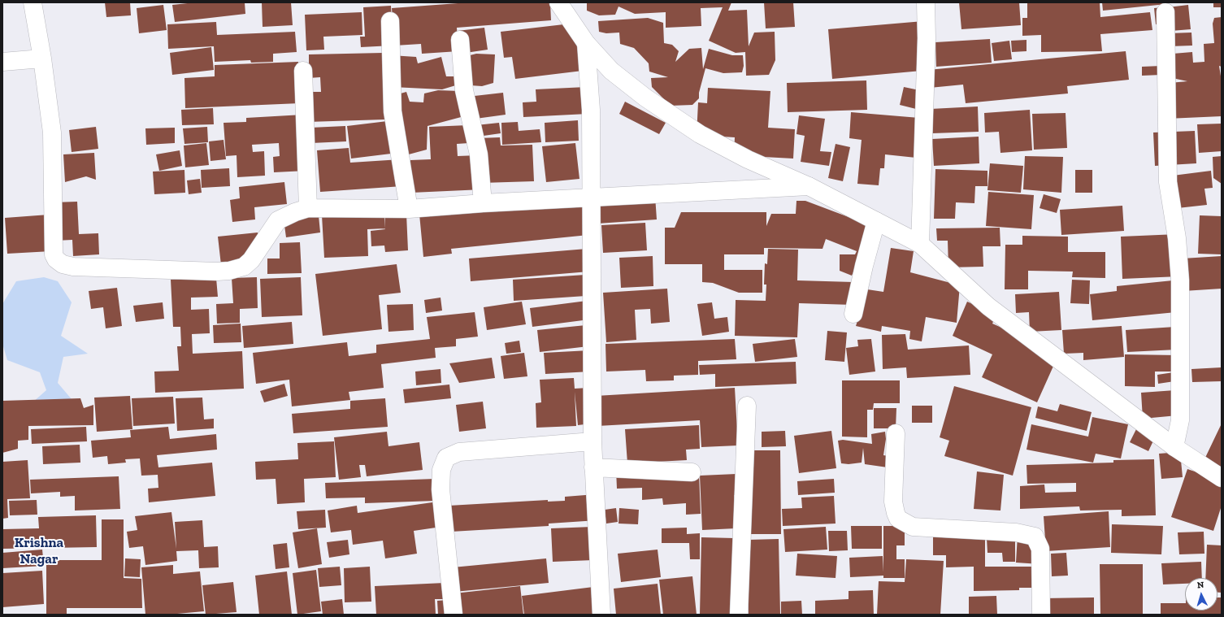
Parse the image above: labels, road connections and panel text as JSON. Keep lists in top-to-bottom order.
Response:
{
  "districts": ["Krishna Nagar"],
  "north": "top"
}
